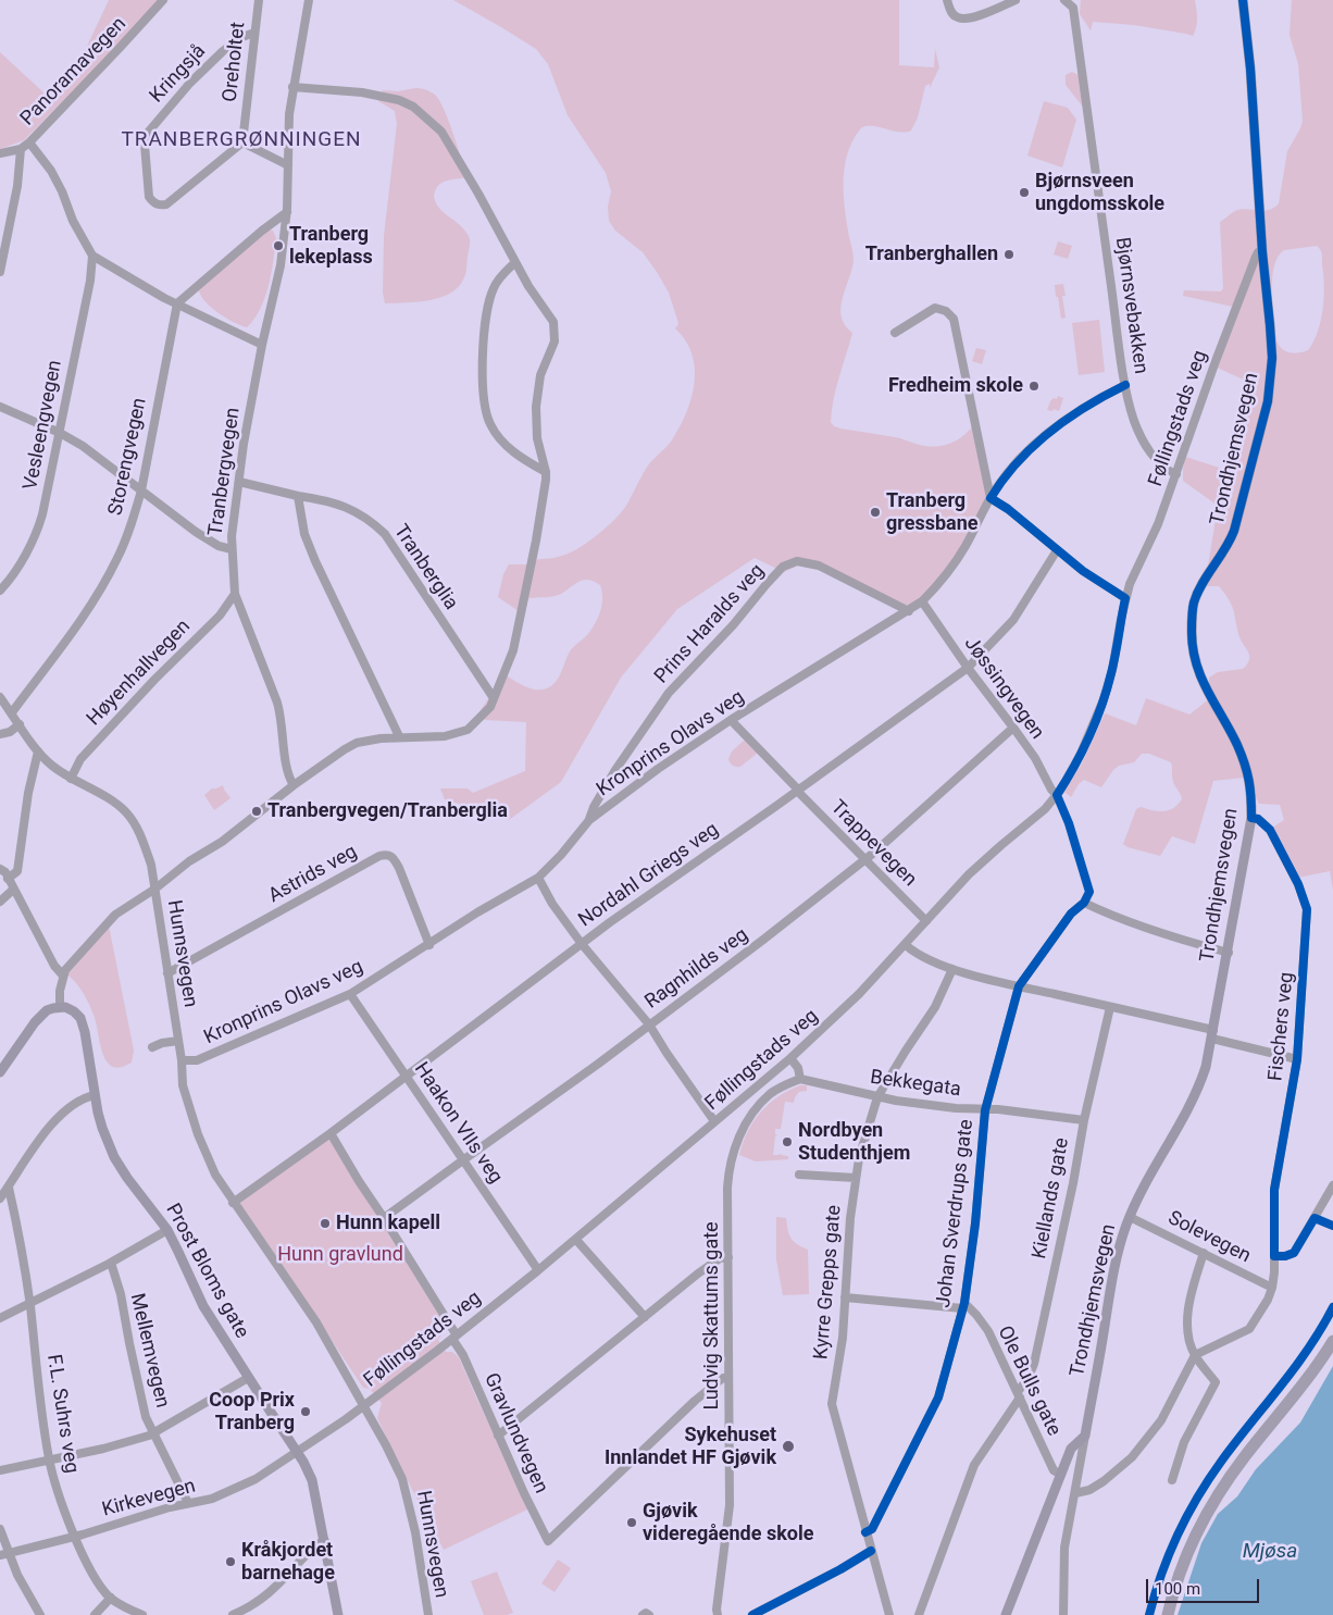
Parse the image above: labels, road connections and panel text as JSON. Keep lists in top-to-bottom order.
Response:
{
  "streets": {
    "main road": ["Trondhjemsvegen", "Prost Bloms gate"],
    "street": [
      "Oreholtet",
      "Panoramavegen",
      "Kringsjå",
      "Bjørnsvebakken",
      "Føllingstads veg",
      "Vesleengvegen",
      "Storengvegen",
      "Tranbergvegen",
      "Tranberglia",
      "Prins Haralds veg",
      "Høyenhallvegen",
      "Jøssingvegen",
      "Kronprins Olavs veg",
      "Trappevegen",
      "Astrids veg",
      "Nordahl Griegs veg",
      "Hunnsvegen",
      "Ragnhilds veg",
      "Fischers veg",
      "Bekkegata",
      "Haakon VIIs veg",
      "Kiellands gate",
      "Johan Sverdrups gate",
      "Solevegen",
      "Kyrre Grepps gate",
      "Ludvig Skattums gate",
      "Mellemvegen",
      "Ole Bulls gate",
      "F.L. Suhrs veg",
      "Gravlundvegen",
      "Kirkevegen"
    ]
  },
  "crossings": [
    ["Oreholtet", "Kringsjå"],
    ["Bjørnsvebakken", "Føllingstads veg"],
    ["Bjørnsvebakken", "Kronprins Olavs veg"],
    ["Føllingstads veg", "Trondhjemsvegen"],
    ["Føllingstads veg", "Jøssingvegen"],
    ["Føllingstads veg", "Trappevegen"],
    ["Føllingstads veg", "Hunnsvegen"],
    ["Føllingstads veg", "Haakon VIIs veg"],
    ["Føllingstads veg", "Prost Bloms gate"],
    ["Føllingstads veg", "Gravlundvegen"],
    ["Føllingstads veg", "Kirkevegen"],
    ["Trondhjemsvegen", "Fischers veg"],
    ["Trondhjemsvegen", "Johan Sverdrups gate"],
    ["Trondhjemsvegen", "Solevegen"],
    ["Storengvegen", "Hunnsvegen"],
    ["Tranbergvegen", "Tranberglia"],
    ["Tranbergvegen", "Høyenhallvegen"],
    ["Prins Haralds veg", "Kronprins Olavs veg"],
    ["Høyenhallvegen", "Hunnsvegen"],
    ["Jøssingvegen", "Kronprins Olavs veg"],
    ["Jøssingvegen", "Nordahl Griegs veg"],
    ["Jøssingvegen", "Ragnhilds veg"],
    ["Kronprins Olavs veg", "Trappevegen"],
    ["Kronprins Olavs veg", "Astrids veg"],
    ["Kronprins Olavs veg", "Hunnsvegen"],
    ["Kronprins Olavs veg", "Haakon VIIs veg"],
    ["Trappevegen", "Nordahl Griegs veg"],
    ["Trappevegen", "Ragnhilds veg"],
    ["Astrids veg", "Hunnsvegen"],
    ["Nordahl Griegs veg", "Hunnsvegen"],
    ["Nordahl Griegs veg", "Haakon VIIs veg"],
    ["Nordahl Griegs veg", "Gravlundvegen"],
    ["Ragnhilds veg", "Haakon VIIs veg"],
    ["Ragnhilds veg", "Gravlundvegen"],
    ["Fischers veg", "Solevegen"],
    ["Bekkegata", "Kiellands gate"],
    ["Bekkegata", "Johan Sverdrups gate"],
    ["Bekkegata", "Kyrre Grepps gate"],
    ["Bekkegata", "Ludvig Skattums gate"],
    ["Kiellands gate", "Ole Bulls gate"],
    ["Johan Sverdrups gate", "Kyrre Grepps gate"],
    ["Johan Sverdrups gate", "Ole Bulls gate"],
    ["Prost Bloms gate", "Kirkevegen"],
    ["Ludvig Skattums gate", "Gravlundvegen"],
    ["Mellemvegen", "Kirkevegen"],
    ["F.L. Suhrs veg", "Kirkevegen"]
  ],
  "districts": ["TRANBERGRØNNINGEN"],
  "water": ["Mjøsa"],
  "parks": ["Hunn gravlund"],
  "places": [
    "Bjørnsveen ungdomsskole",
    "Tranberg lekeplass",
    "Tranberghallen",
    "Fredheim skole",
    "Tranberg gressbane",
    "Tranbergvegen/Tranberglia",
    "Nordbyen Studenthjem",
    "Hunn kapell",
    "Coop Prix Tranberg",
    "Sykehuset Innlandet HF Gjøvik",
    "Gjøvik videregående skole",
    "Kråkjordet barnehage"
  ],
  "scale_bar": "100 m"
}
